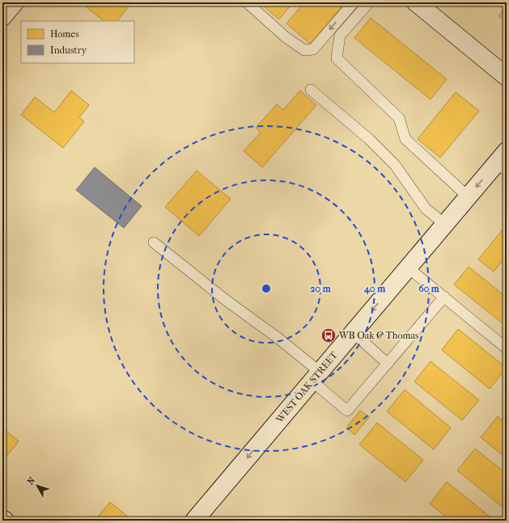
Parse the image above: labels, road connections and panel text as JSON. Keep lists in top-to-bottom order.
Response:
{
  "streets": {
    "main road": ["WEST OAK STREET"]
  },
  "one_way": ["WEST OAK STREET"],
  "places": {
    "bus stop": ["WB Oak @ Thomas"]
  },
  "legend": ["Homes", "Industry"],
  "north": "top left",
  "rings": ["20 m", "40 m", "60 m"]
}
